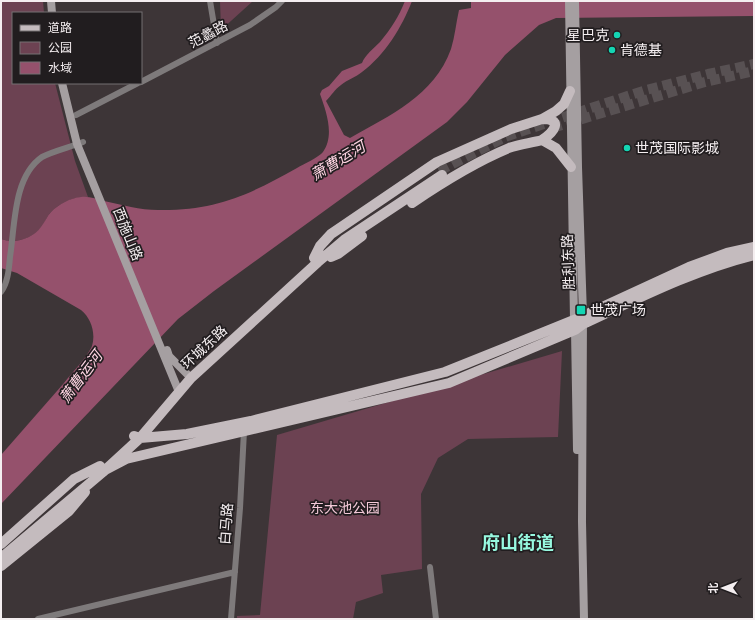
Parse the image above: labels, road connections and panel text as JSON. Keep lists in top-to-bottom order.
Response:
{
  "streets": {
    "main road": ["西施山路", "胜利东路", "环城东路"],
    "street": ["范蠡路", "白马路"]
  },
  "crossings": [
    ["西施山路", "环城东路"]
  ],
  "districts": ["府山街道"],
  "water": ["萧曹运河"],
  "parks": ["东大池公园"],
  "places": {
    "other": ["星巴克", "肯德基", "世茂国际影城"],
    "transit": ["世茂广场"]
  },
  "legend": ["道路", "公园", "水域"],
  "north": "left"
}
